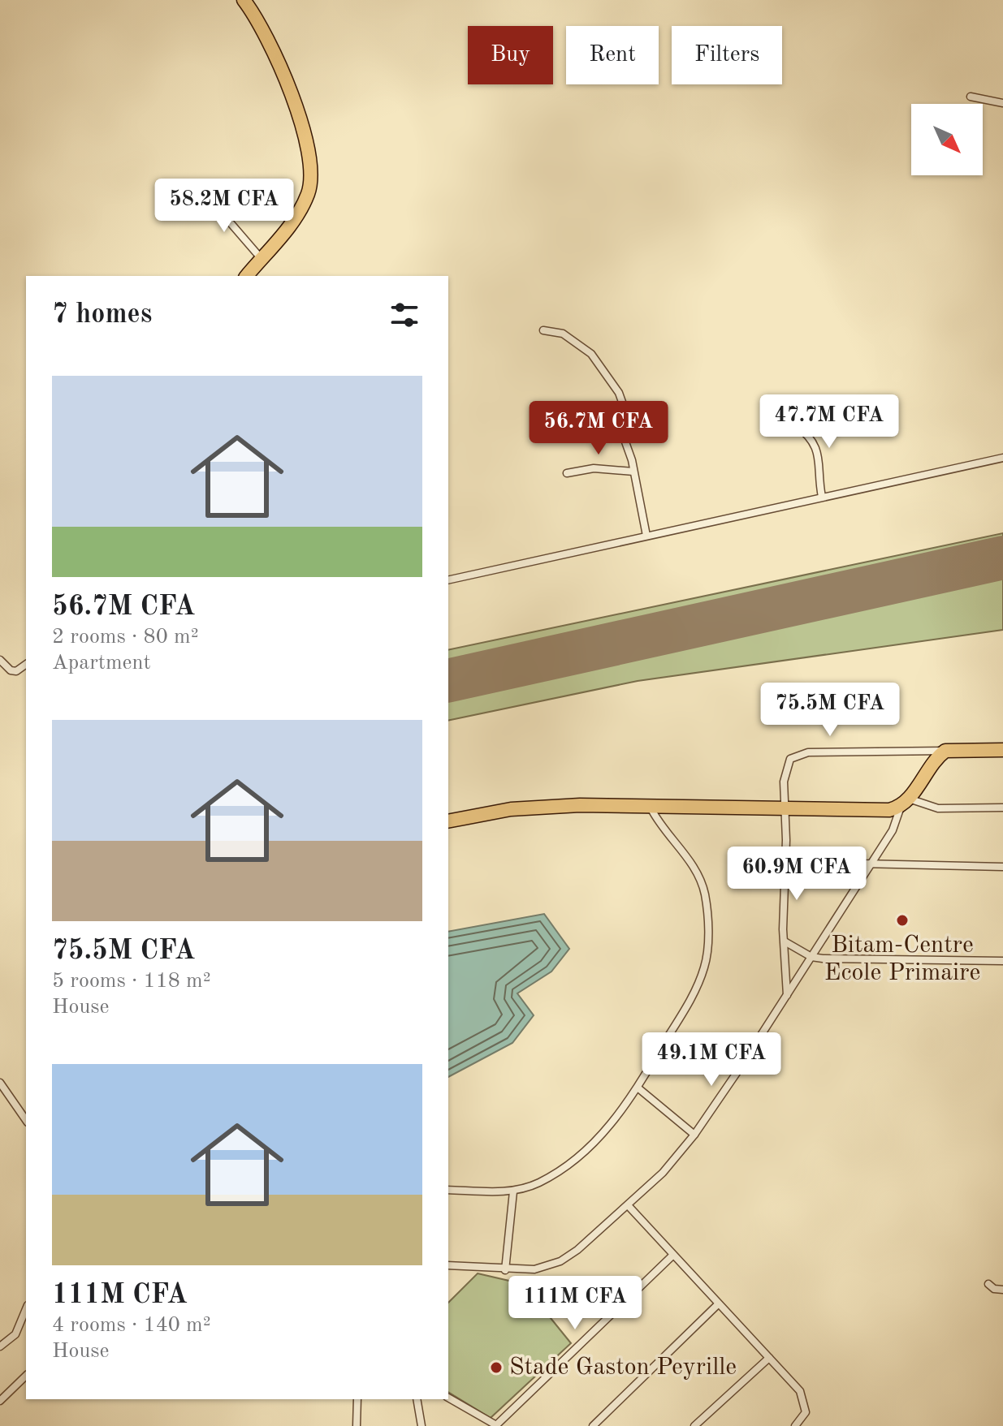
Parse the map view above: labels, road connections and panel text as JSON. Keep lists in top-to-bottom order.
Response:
{
  "places": ["Bitam-Centre Ecole Primaire", "Stade Gaston Peyrille"],
  "north": "bottom right",
  "page": {
    "chip": ["Buy", "Rent", "Filters"],
    "price": [
      "58.2M CFA",
      "47.7M CFA",
      "56.7M CFA",
      "75.5M CFA",
      "60.9M CFA",
      "49.1M CFA",
      "111M CFA"
    ],
    "heading": "7 homes",
    "list": [
      {
        "name": "56.7M CFA",
        "note": "2 rooms · 80 m² · Apartment"
      },
      {
        "name": "75.5M CFA",
        "note": "5 rooms · 118 m² · House"
      },
      {
        "name": "111M CFA",
        "note": "4 rooms · 140 m² · House"
      }
    ]
  }
}
